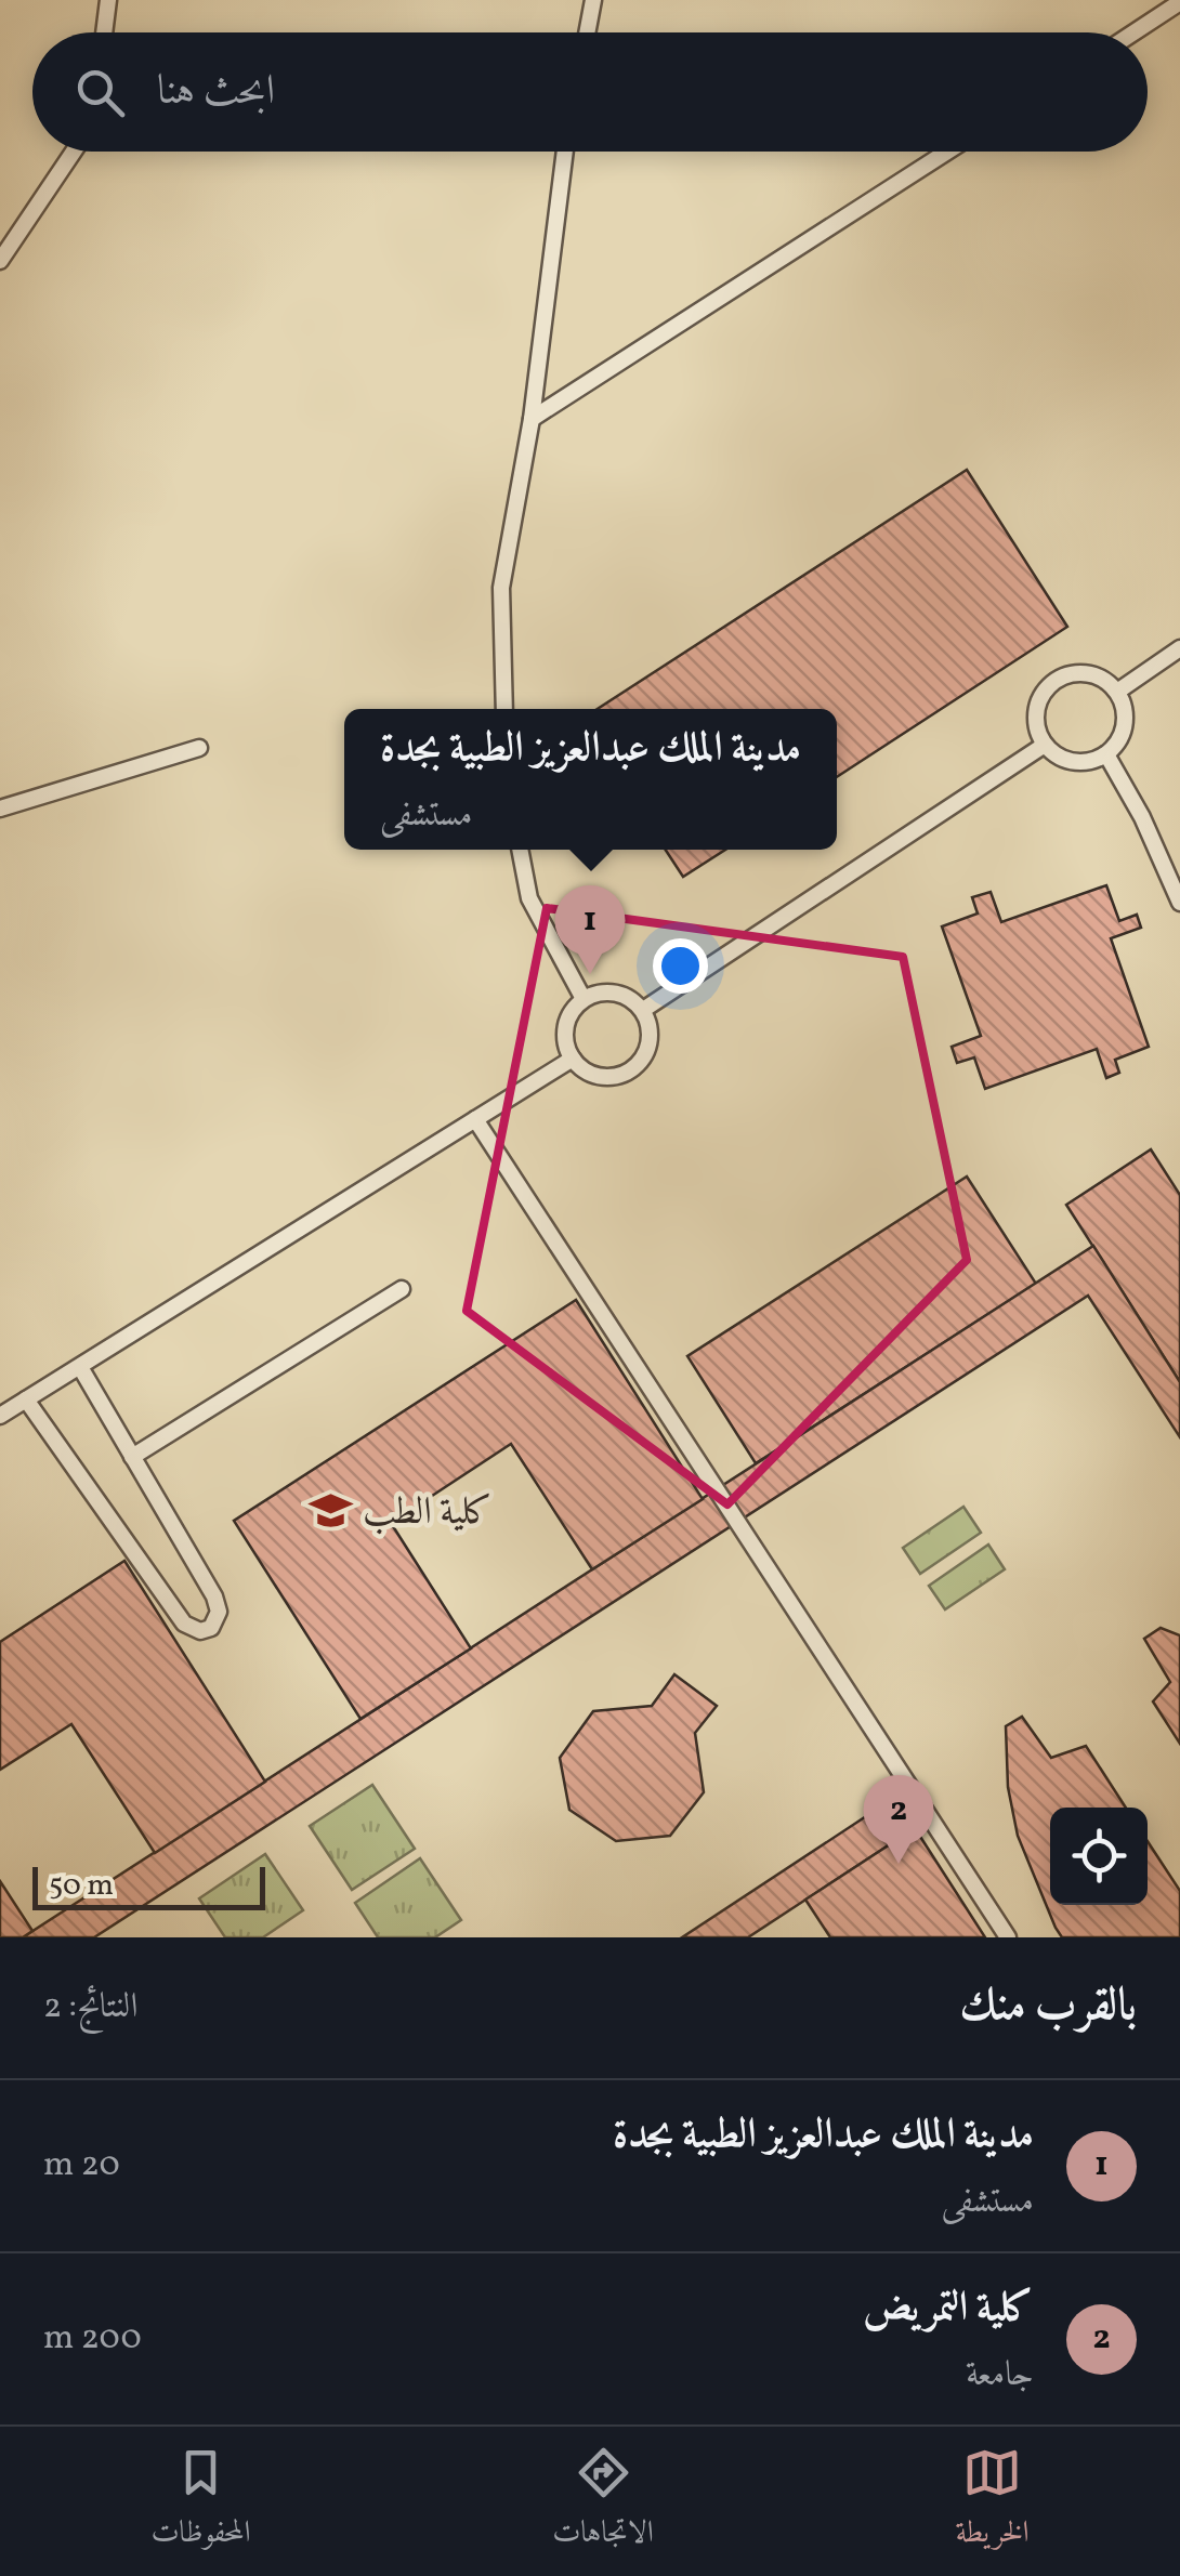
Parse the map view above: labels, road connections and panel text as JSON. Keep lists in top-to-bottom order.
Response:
{
  "places": {
    "school or university": ["كلية الطب"]
  },
  "scale_bar": "50 m",
  "page": {
    "search": "ابحث هنا",
    "popup": ["مدينة الملك عبدالعزيز الطبية بجدة", "مستشفى"],
    "pins": ["1", "2"],
    "scale": "50 m",
    "heading": ["بالقرب منك", "النتائج: 2"],
    "list": [
      {
        "mark": "1",
        "name": "مدينة الملك عبدالعزيز الطبية بجدة",
        "note": "مستشفى",
        "value": "20 m"
      },
      {
        "mark": "2",
        "name": "كلية التمريض",
        "note": "جامعة",
        "value": "200 m"
      }
    ],
    "nav": ["الخريطة", "الاتجاهات", "المحفوظات"]
  }
}
